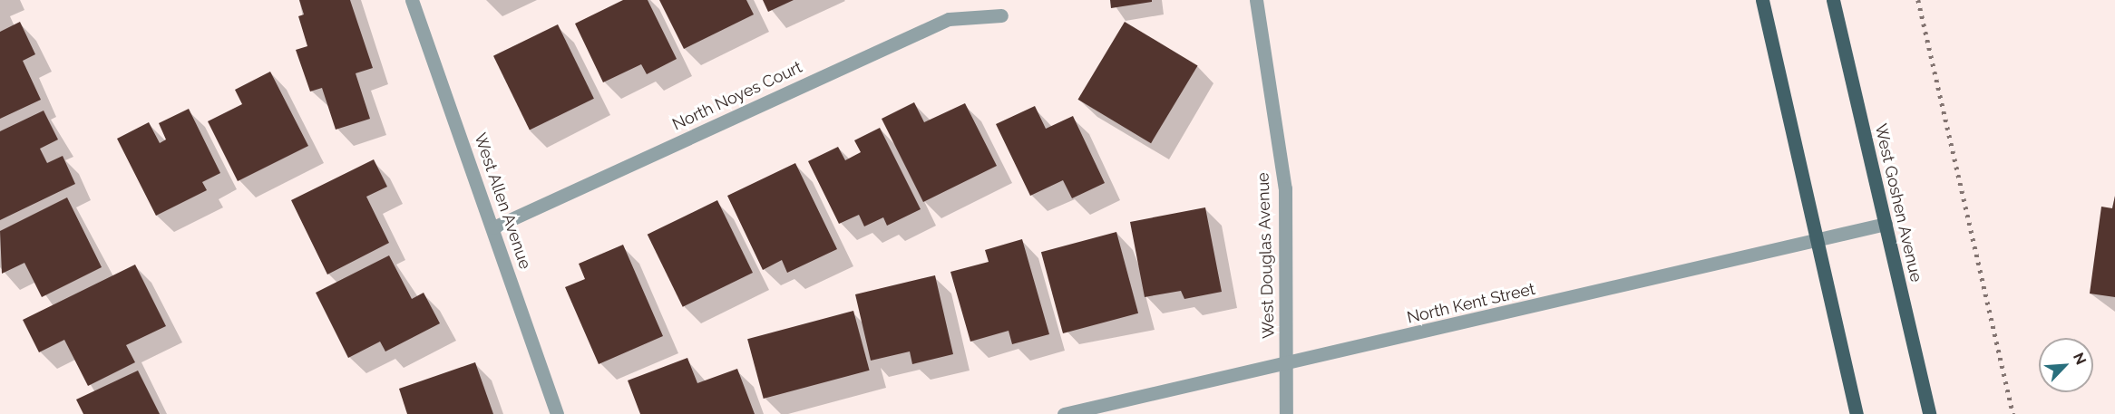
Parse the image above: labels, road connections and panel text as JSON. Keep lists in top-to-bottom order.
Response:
{
  "streets": {
    "main road": ["West Goshen Avenue"],
    "street": [
      "North Noyes Court",
      "West Allen Avenue",
      "West Douglas Avenue",
      "North Kent Street"
    ]
  },
  "crossings": [
    ["North Noyes Court", "West Allen Avenue"],
    ["West Goshen Avenue", "North Kent Street"],
    ["West Douglas Avenue", "North Kent Street"]
  ],
  "north": "top right"
}
